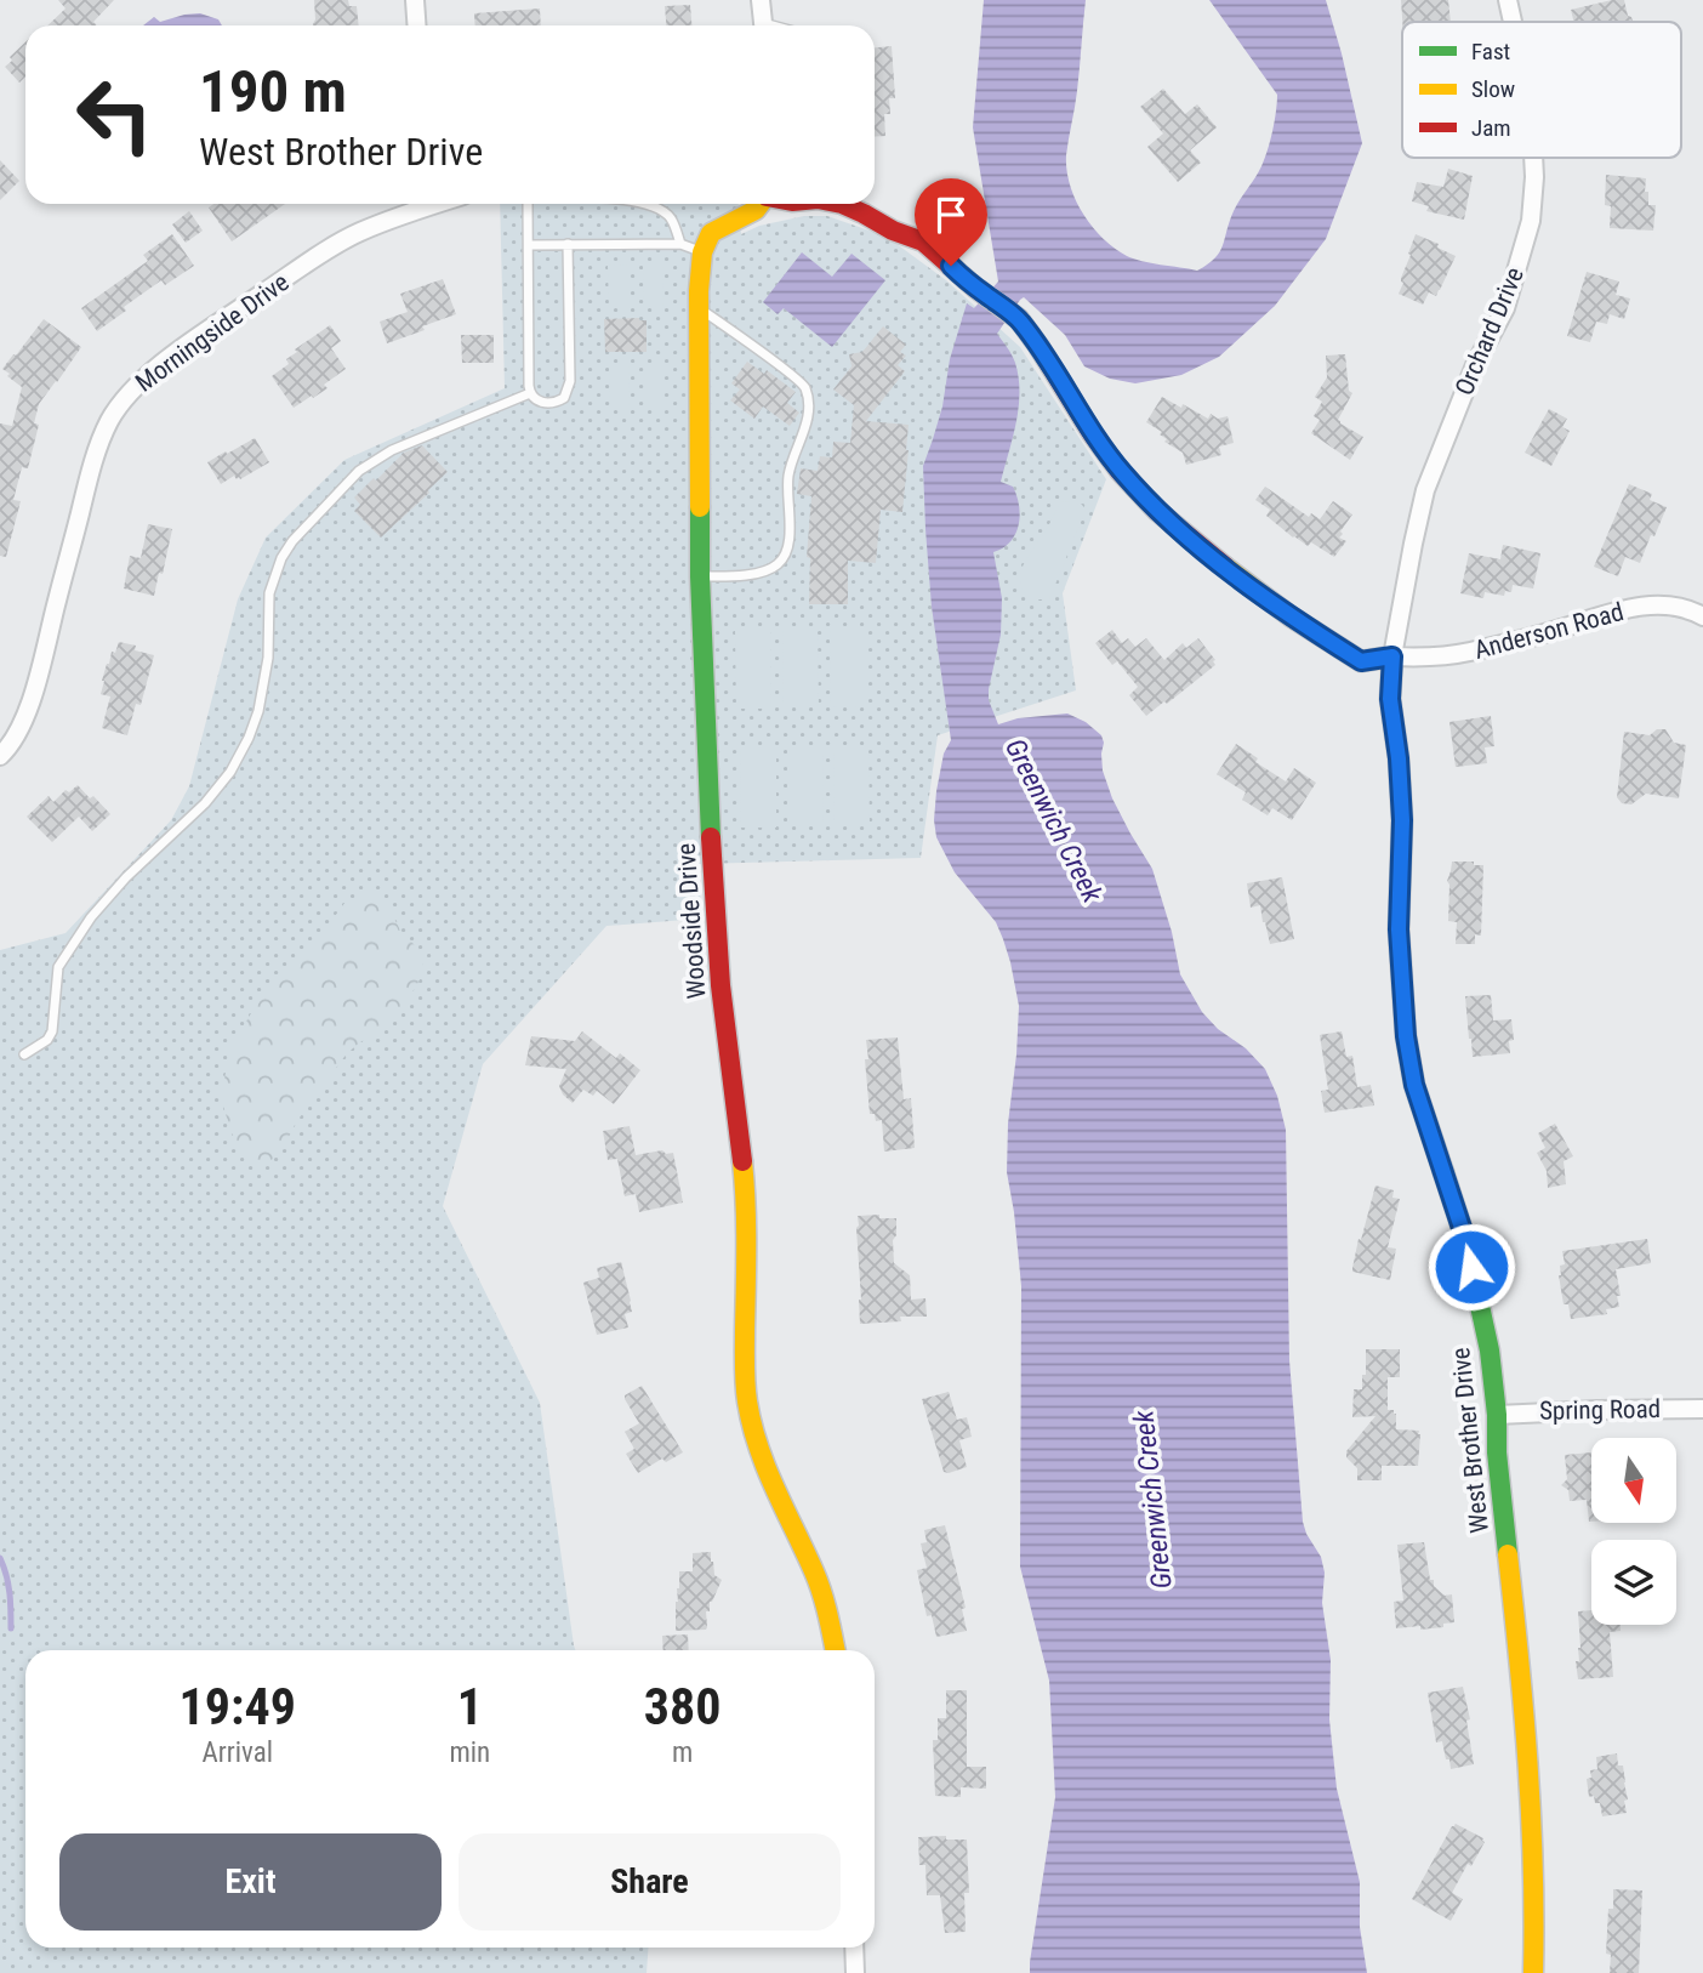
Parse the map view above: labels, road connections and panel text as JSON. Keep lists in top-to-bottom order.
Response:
{
  "streets": {
    "street": [
      "Orchard Drive",
      "Morningside Drive",
      "Anderson Road",
      "Woodside Drive",
      "Spring Road",
      "West Brother Drive"
    ]
  },
  "crossings": [
    ["Orchard Drive", "Anderson Road"],
    ["Orchard Drive", "West Brother Drive"],
    ["Anderson Road", "West Brother Drive"],
    ["Spring Road", "West Brother Drive"]
  ],
  "water": ["Greenwich Creek"],
  "legend": ["Fast", "Slow", "Jam"],
  "north": "bottom",
  "page": {
    "turn": ["190 m", "West Brother Drive"],
    "eta": [
      "19:49",
      "Arrival",
      "1",
      "min",
      "380",
      "m"
    ],
    "buttons": ["Exit", "Share"]
  }
}
